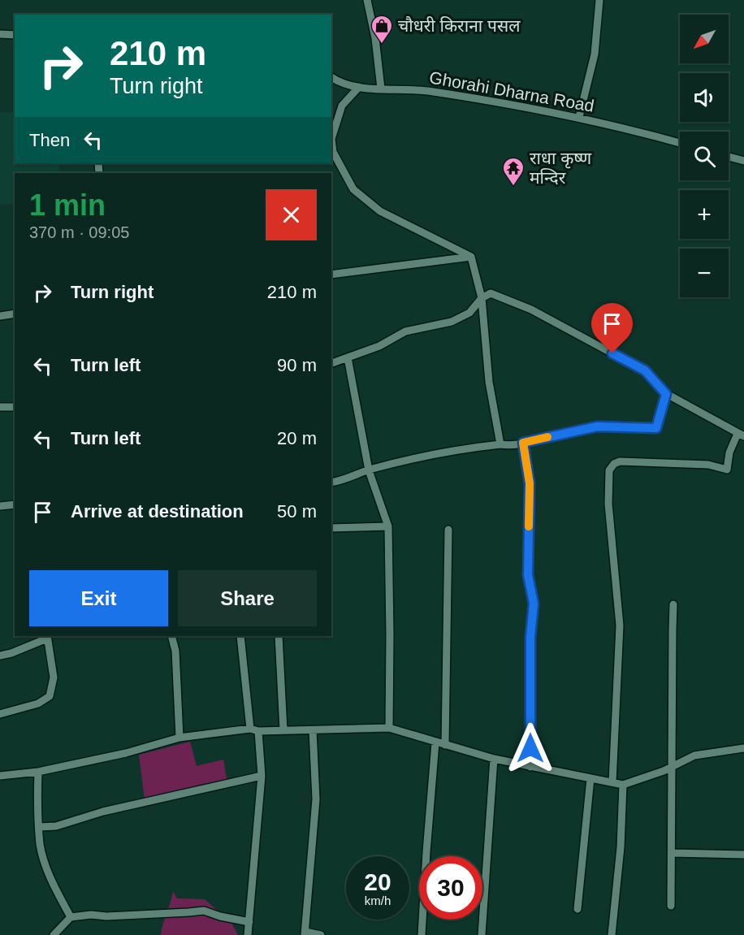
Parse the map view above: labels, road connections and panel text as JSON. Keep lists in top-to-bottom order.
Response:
{
  "streets": {
    "street": ["Ghorahi Dharna Road"]
  },
  "places": {
    "shop": ["चौधरी किराना पसल"],
    "temple": ["राधा कृष्ण मन्दिर"]
  },
  "north": "bottom left",
  "page": {
    "map_buttons": ["+", "−"],
    "turn": ["210 m", "Turn right"],
    "then": "Then",
    "heading": ["1 min", "370 m · 09:05"],
    "list": [
      {
        "name": "Turn right",
        "value": "210 m"
      },
      {
        "name": "Turn left",
        "value": "90 m"
      },
      {
        "name": "Turn left",
        "value": "20 m"
      },
      {
        "name": "Arrive at destination",
        "value": "50 m"
      }
    ],
    "buttons": ["Exit", "Share"],
    "speed": "20 km/h",
    "limit": "30"
  }
}
